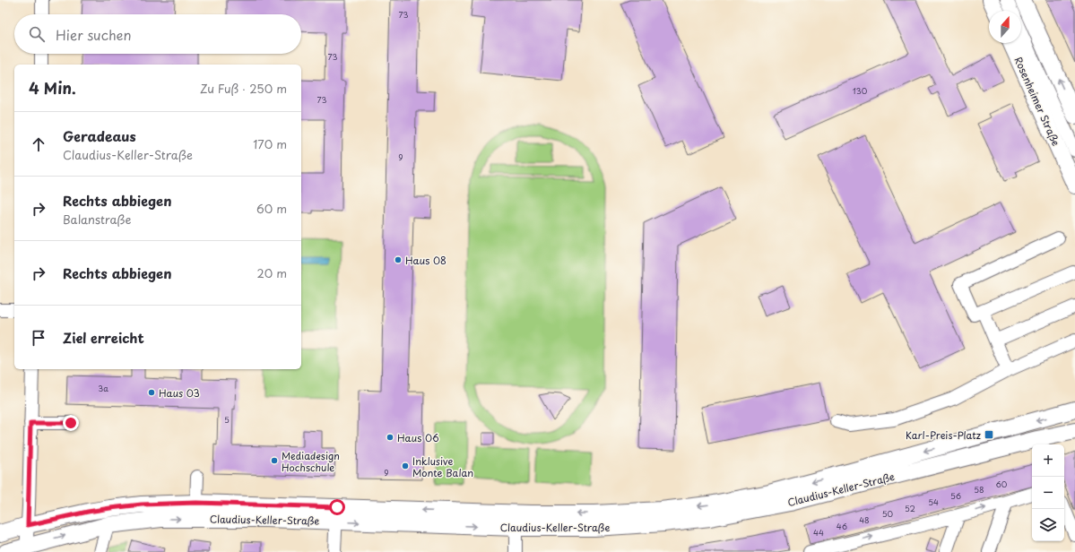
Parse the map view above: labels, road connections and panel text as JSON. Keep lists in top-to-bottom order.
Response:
{
  "streets": {
    "main road": ["Rosenheimer Straße", "Claudius-Keller-Straße"]
  },
  "places": {
    "other": [
      "Haus 08",
      "Haus 03",
      "Haus 06",
      "Mediadesign Hochschule",
      "Inklusive Monte Balan"
    ],
    "transit": ["Karl-Preis-Platz"]
  },
  "house_numbers": [
    "73",
    "73",
    "130",
    "73",
    "9",
    "3a",
    "5",
    "9",
    "60",
    "58",
    "56",
    "54",
    "52",
    "50",
    "48",
    "46",
    "44"
  ],
  "north": "top",
  "page": {
    "search": "Hier suchen",
    "heading": ["4 Min.", "Zu Fuß · 250 m"],
    "list": [
      ["Geradeaus", "Claudius-Keller-Straße", "170 m"],
      ["Rechts abbiegen", "Balanstraße", "60 m"],
      ["Rechts abbiegen", "20 m"],
      "Ziel erreicht"
    ],
    "map_buttons": ["+", "−"]
  }
}
